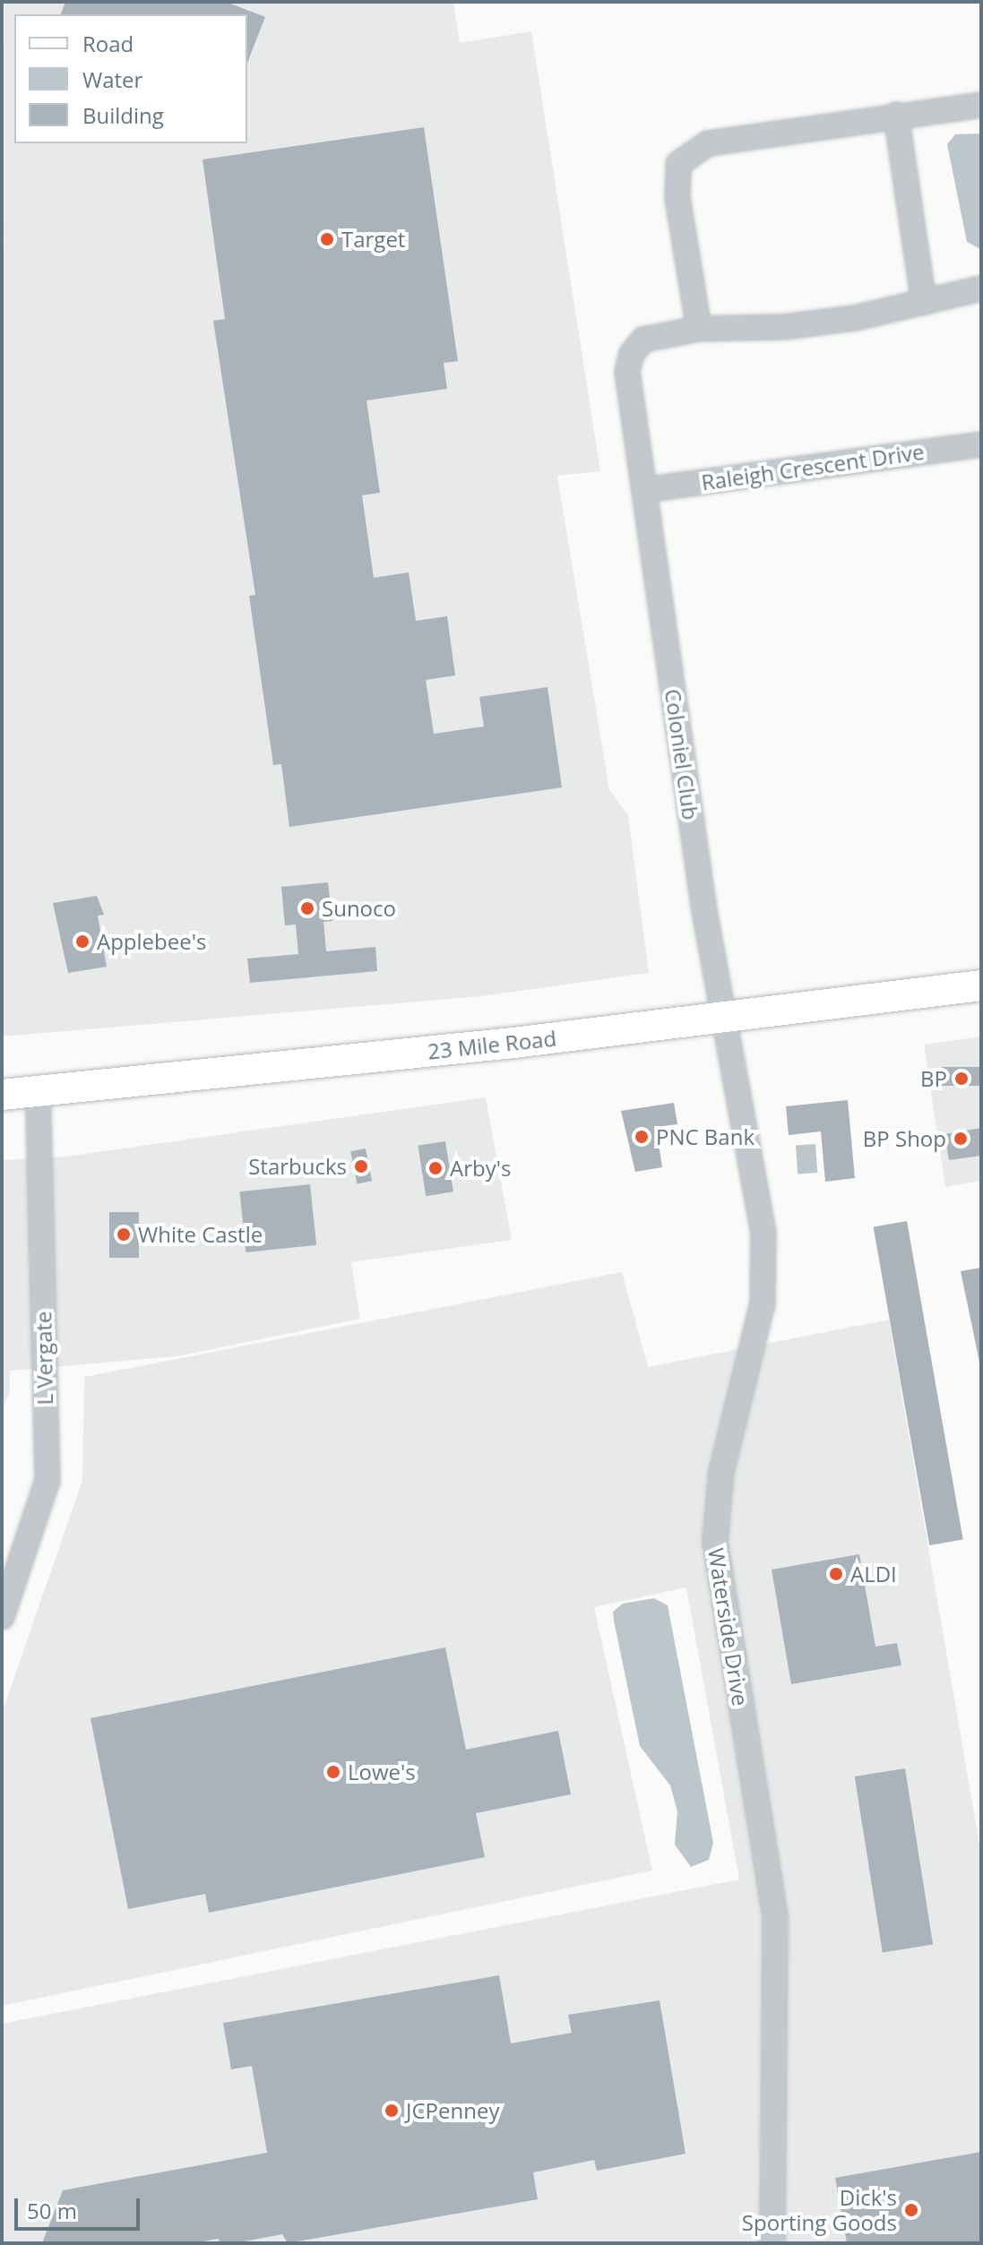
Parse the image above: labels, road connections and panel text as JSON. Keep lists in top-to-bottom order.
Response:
{
  "streets": {
    "main road": ["23 Mile Road"],
    "street": [
      "Raleigh Crescent Drive",
      "Coloniel Club",
      "L Vergate",
      "Waterside Drive"
    ]
  },
  "crossings": [
    ["Raleigh Crescent Drive", "Coloniel Club"],
    ["Coloniel Club", "23 Mile Road"],
    ["Coloniel Club", "Waterside Drive"],
    ["23 Mile Road", "L Vergate"],
    ["23 Mile Road", "Waterside Drive"]
  ],
  "places": [
    "Target",
    "Sunoco",
    "Applebee's",
    "BP",
    "PNC Bank",
    "BP Shop",
    "Starbucks",
    "Arby's",
    "White Castle",
    "ALDI",
    "Lowe's",
    "JCPenney",
    "Dick's Sporting Goods"
  ],
  "legend": ["Road", "Water", "Building"],
  "scale_bar": "50 m"
}
